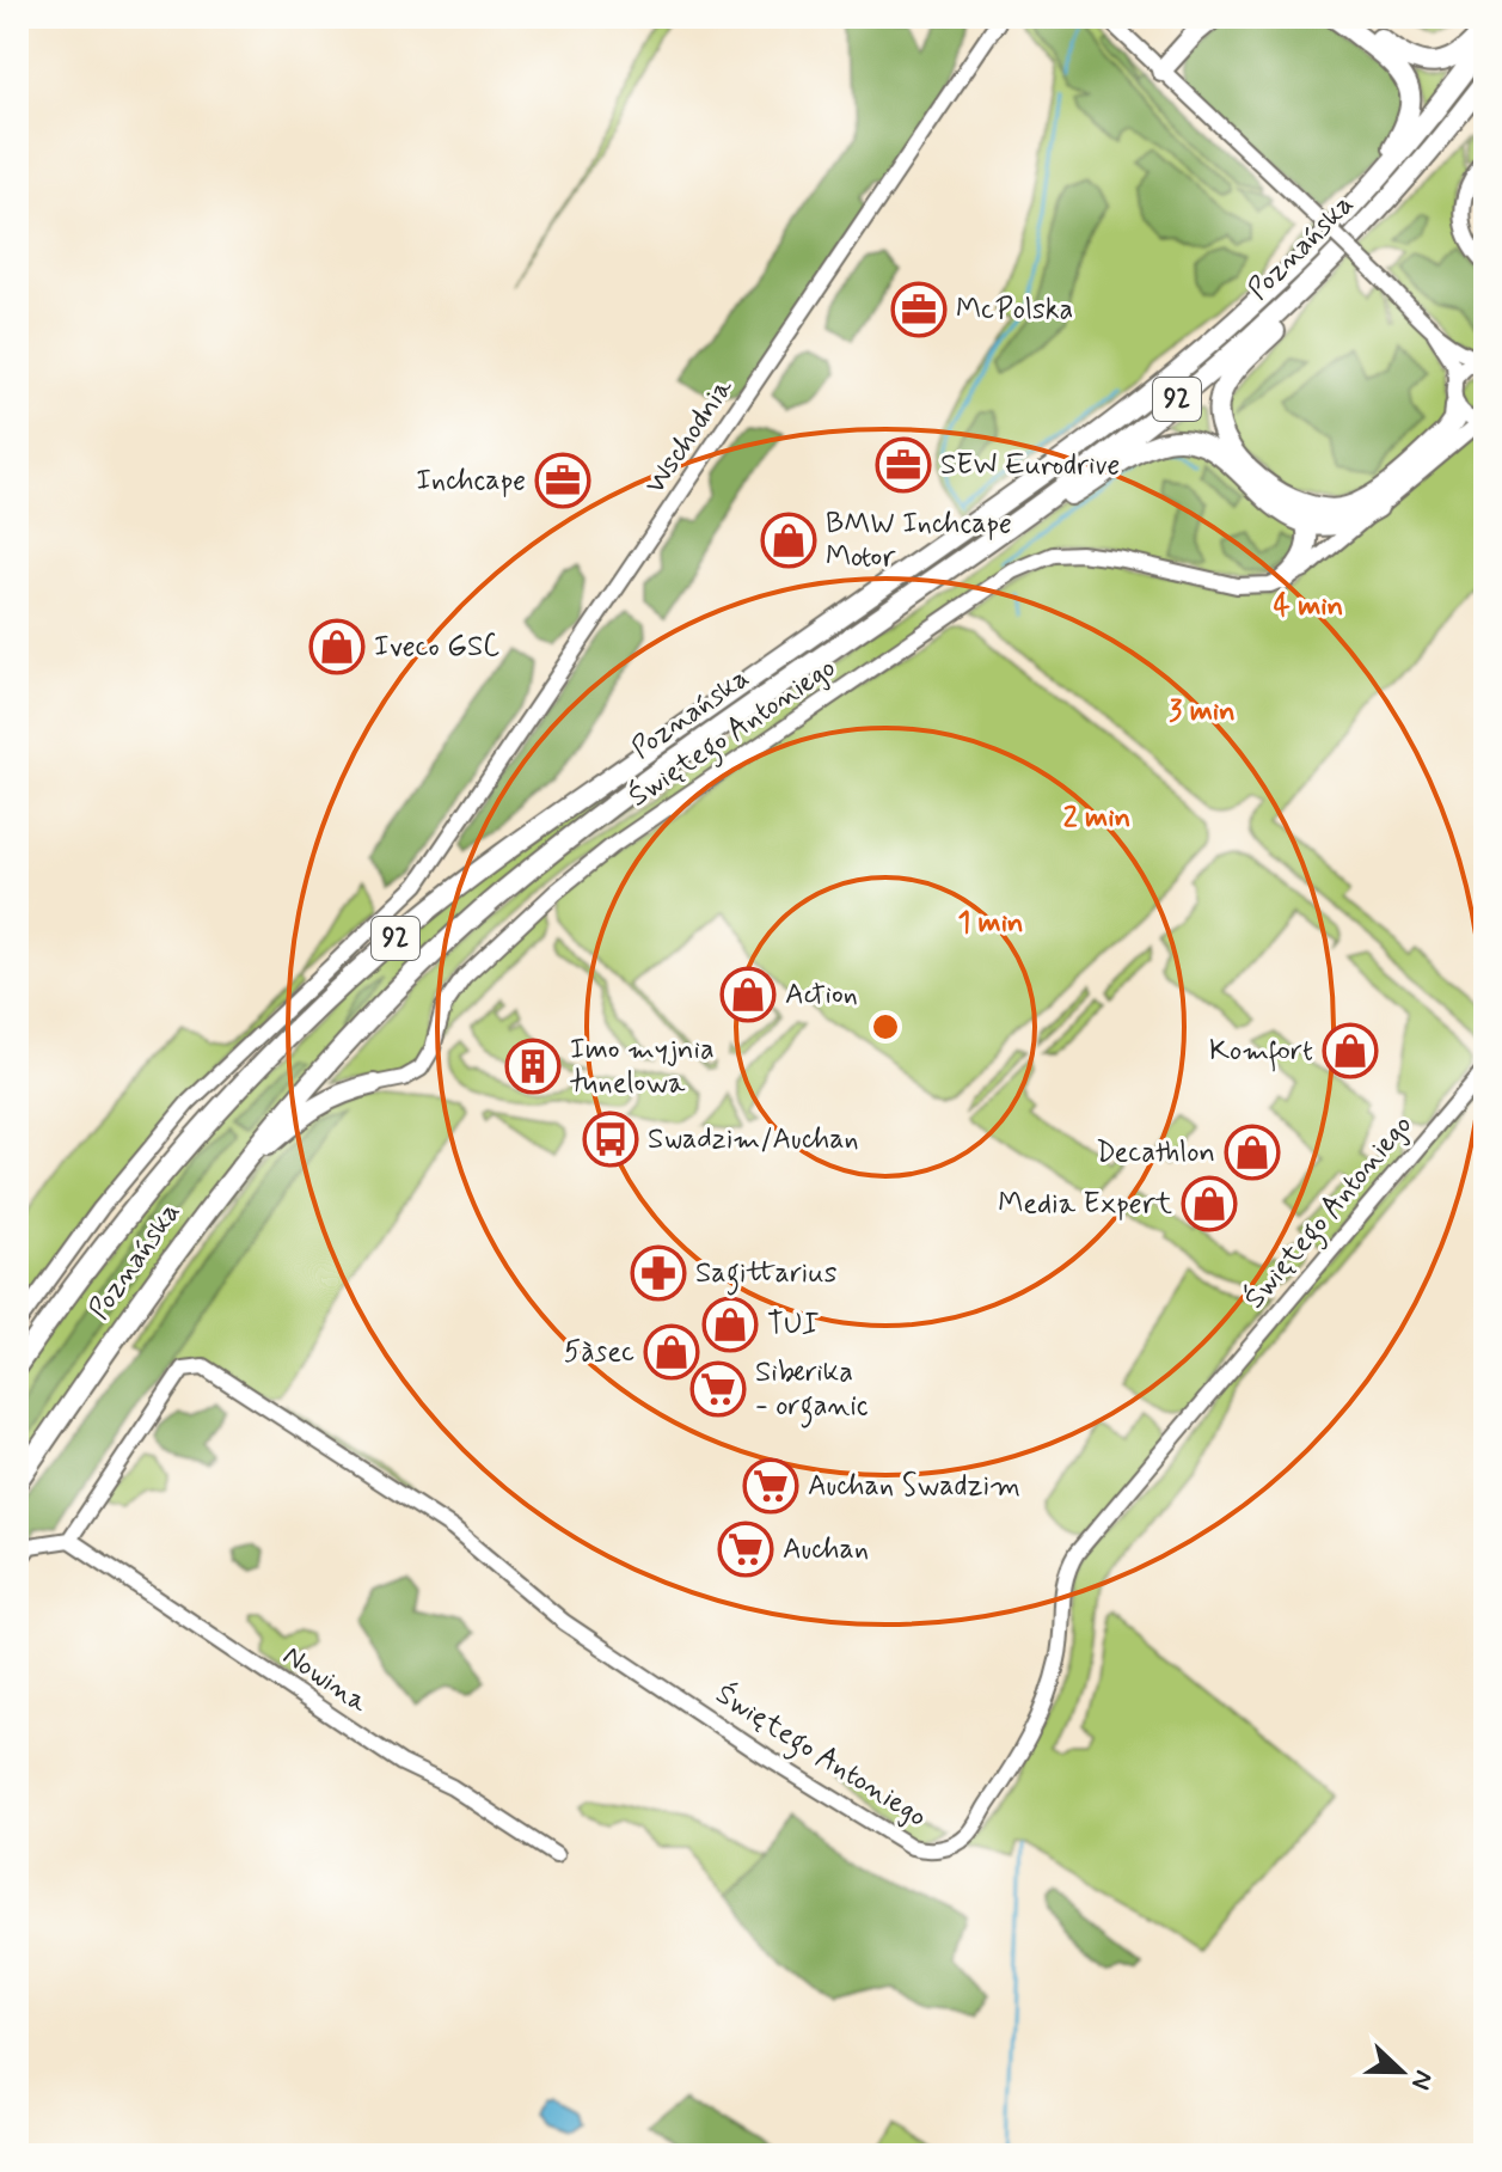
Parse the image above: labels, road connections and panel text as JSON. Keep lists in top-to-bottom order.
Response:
{
  "streets": {
    "main road": ["Poznańska", "92"],
    "street": ["Wschodnia", "Świętego Antoniego", "Nowina"]
  },
  "crossings": [
    ["Świętego Antoniego", "Nowina"]
  ],
  "places": {
    "office": ["McPolska", "SEW Eurodrive", "Inchcape"],
    "shop": [
      "BMW Inchcape Motor",
      "Iveco GSC",
      "Action",
      "Komfort",
      "Decathlon",
      "Media Expert",
      "TUI",
      "5àsec"
    ],
    "building": ["Imo myjnia tunelowa"],
    "bus stop": ["Swadzim/Auchan"],
    "pharmacy": ["Sagittarius"],
    "supermarket": ["Siberika - organic", "Auchan Swadzim", "Auchan"]
  },
  "north": "right",
  "rings": [
    "4 min",
    "3 min",
    "2 min",
    "1 min"
  ]
}
